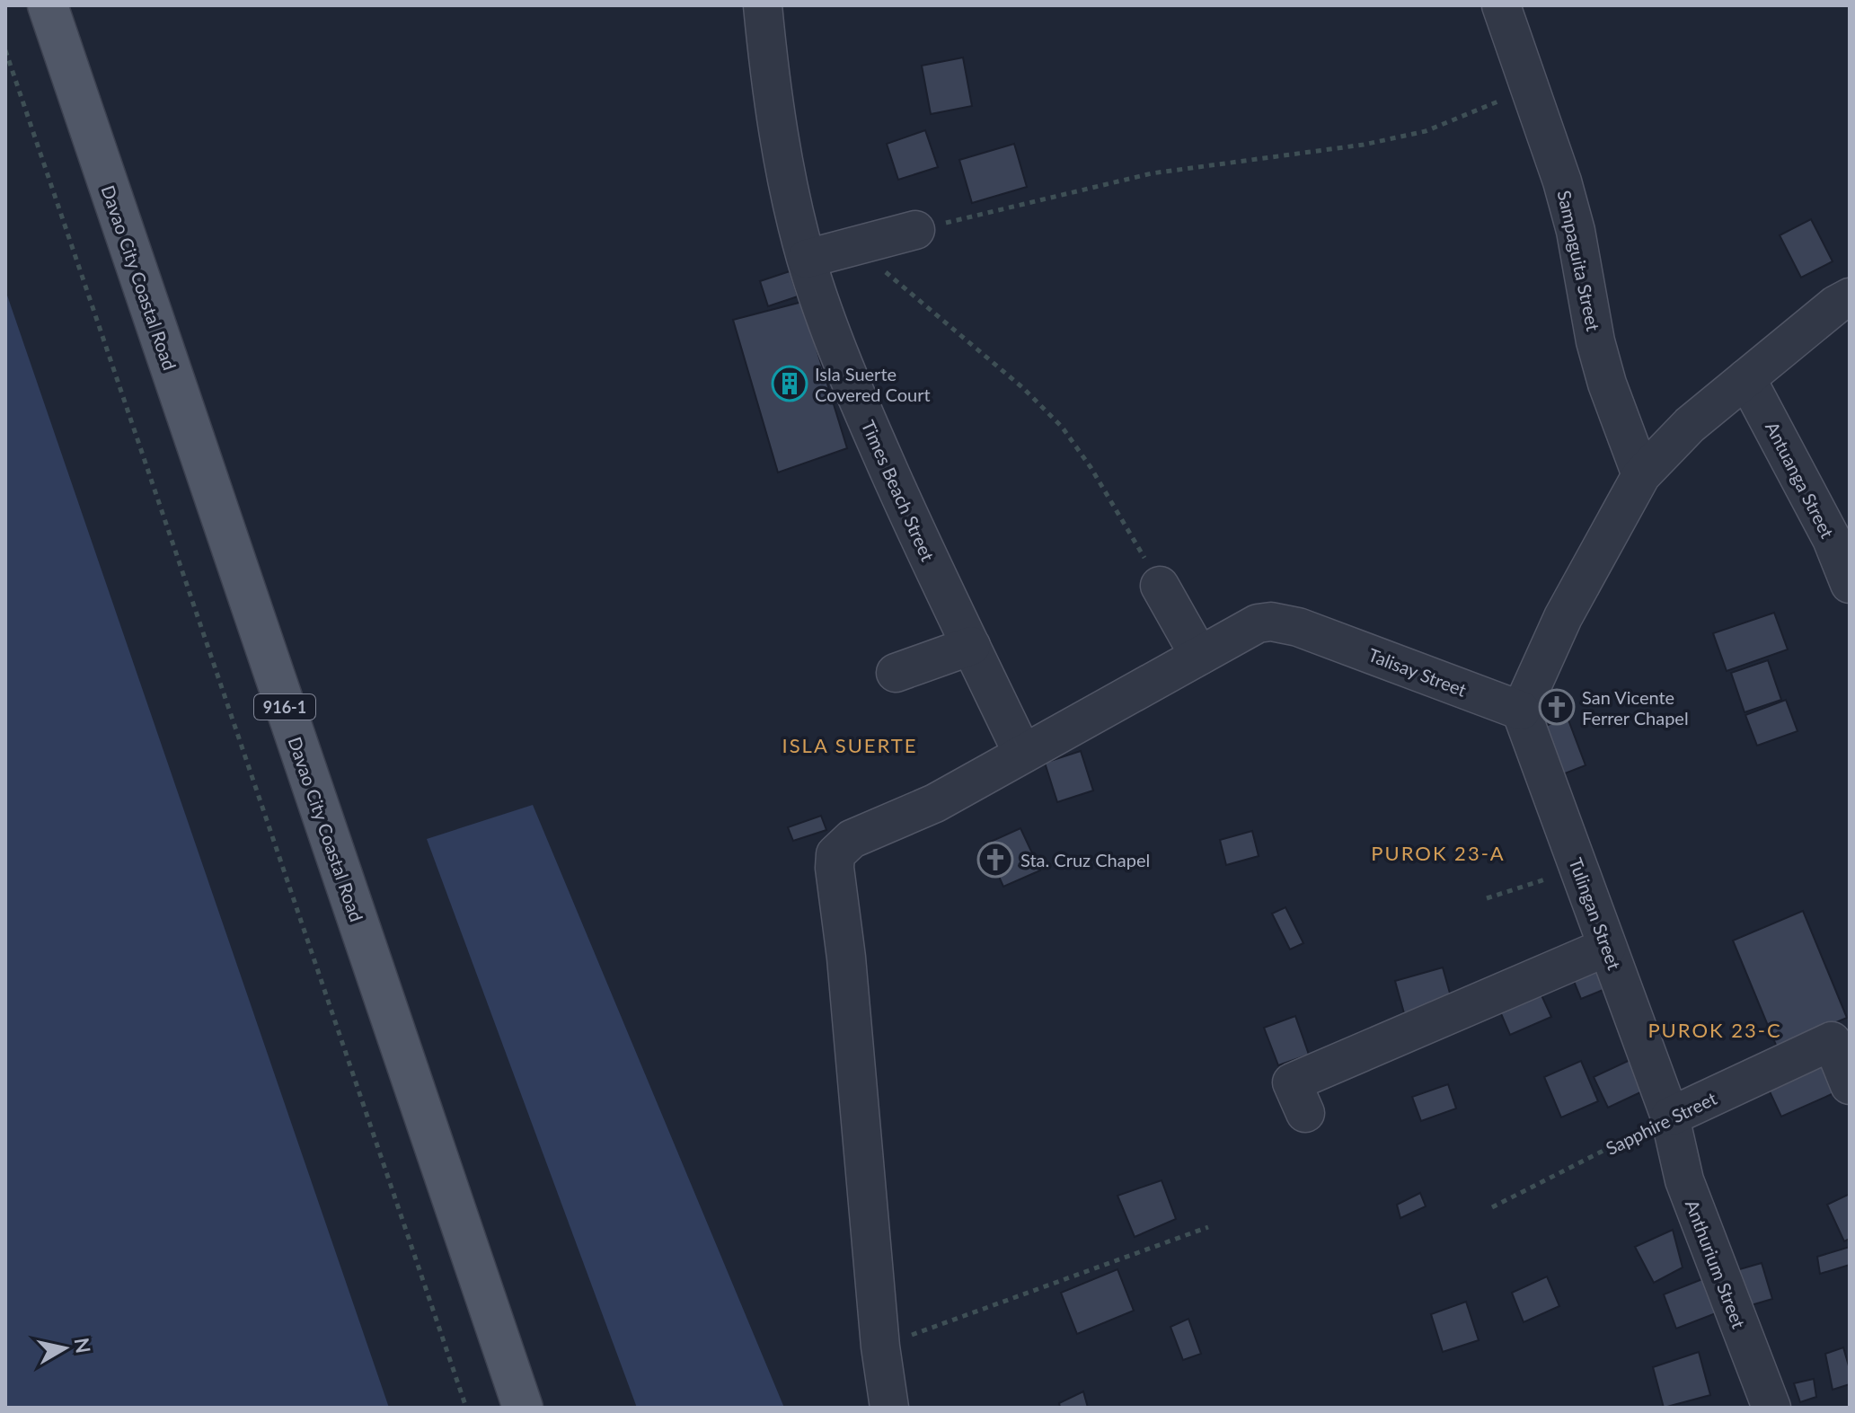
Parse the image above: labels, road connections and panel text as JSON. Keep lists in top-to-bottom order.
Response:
{
  "streets": {
    "main road": ["Davao City Coastal Road", "916-1"],
    "street": [
      "Sampaguita Street",
      "Antuanga Street",
      "Times Beach Street",
      "Talisay Street",
      "Tulingan Street",
      "Sapphire Street",
      "Anthurium Street"
    ]
  },
  "crossings": [
    ["Times Beach Street", "Talisay Street"],
    ["Talisay Street", "Tulingan Street"],
    ["Tulingan Street", "Sapphire Street"],
    ["Tulingan Street", "Anthurium Street"],
    ["Sapphire Street", "Anthurium Street"]
  ],
  "districts": ["ISLA SUERTE", "PUROK 23-A", "PUROK 23-C"],
  "places": {
    "building": ["Isla Suerte Covered Court"],
    "church": ["San Vicente Ferrer Chapel", "Sta. Cruz Chapel"]
  },
  "north": "right"
}
